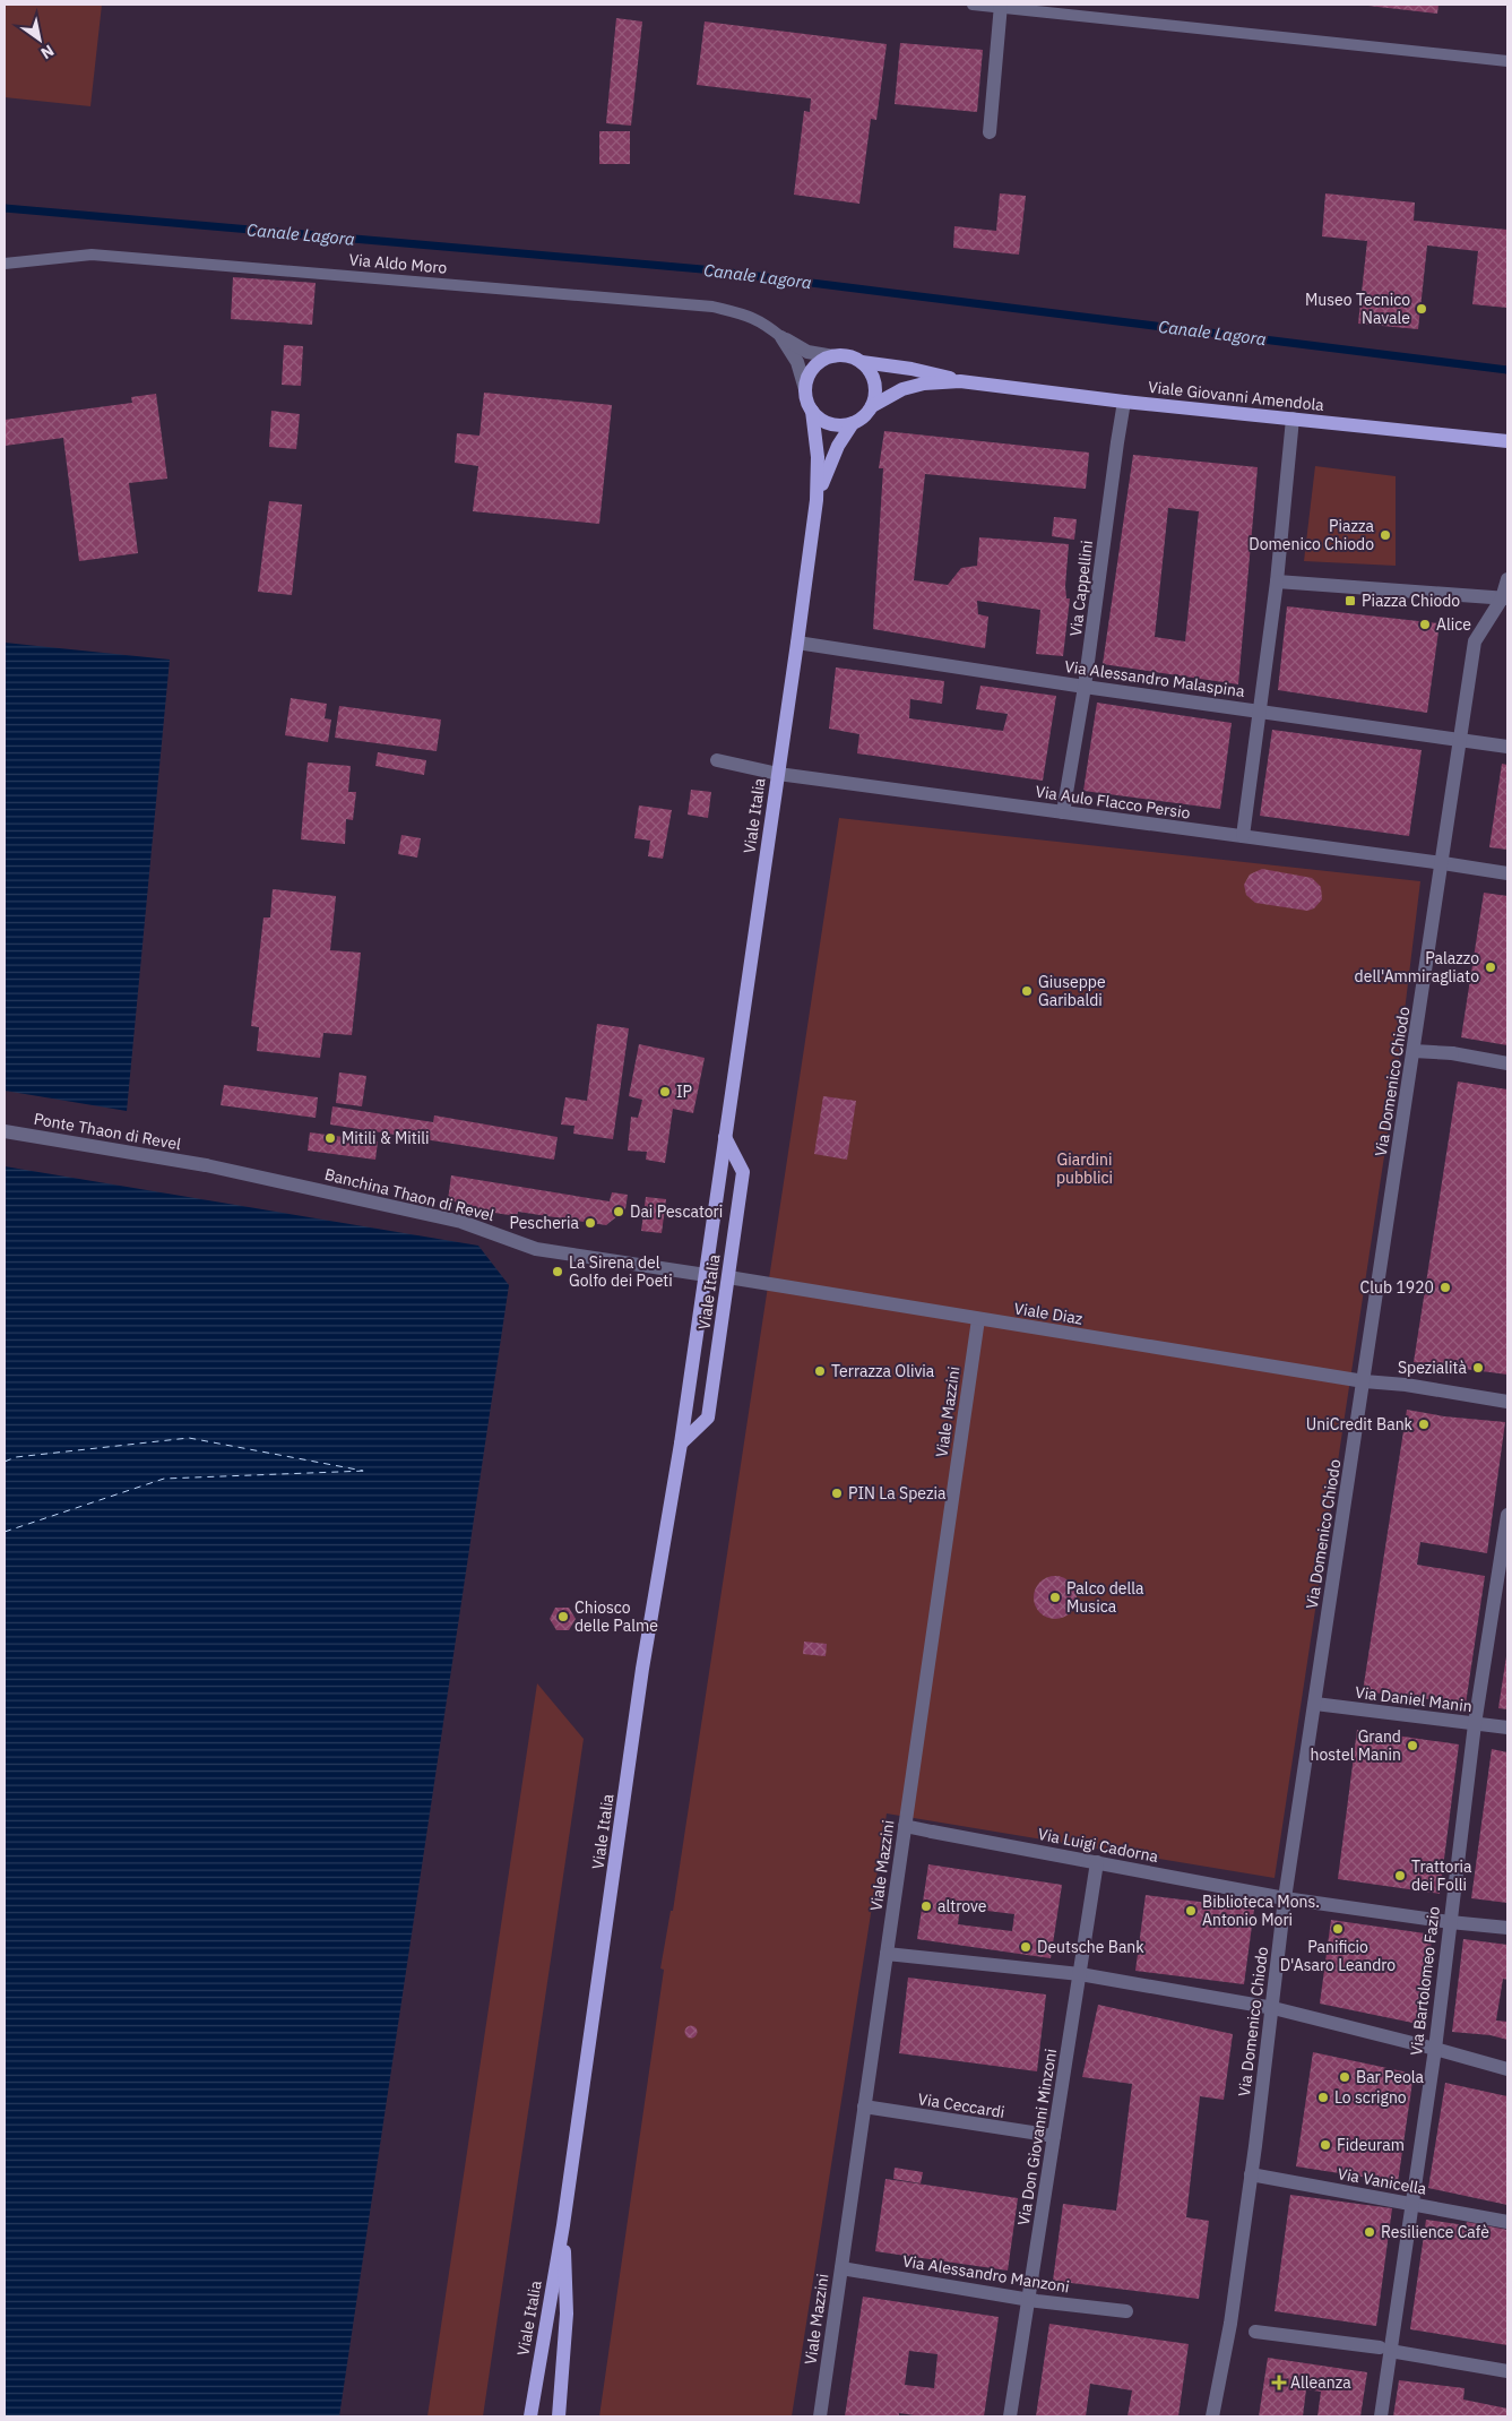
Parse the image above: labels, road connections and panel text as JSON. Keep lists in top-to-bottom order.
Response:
{
  "streets": {
    "main road": ["Viale Giovanni Amendola", "Viale Italia"],
    "street": [
      "Via Aldo Moro",
      "Via Cappellini",
      "Via Alessandro Malaspina",
      "Via Aulo Flacco Persio",
      "Via Domenico Chiodo",
      "Ponte Thaon di Revel",
      "Banchina Thaon di Revel",
      "Viale Diaz",
      "Viale Mazzini",
      "Via Daniel Manin",
      "Via Luigi Cadorna",
      "Via Bartolomeo Fazio",
      "Via Ceccardi",
      "Via Don Giovanni Minzoni",
      "Via Vanicella",
      "Via Alessandro Manzoni"
    ]
  },
  "crossings": [
    ["Via Aldo Moro", "Viale Giovanni Amendola"],
    ["Via Aldo Moro", "Viale Italia"],
    ["Viale Giovanni Amendola", "Via Cappellini"],
    ["Viale Giovanni Amendola", "Viale Italia"],
    ["Via Cappellini", "Via Alessandro Malaspina"],
    ["Via Cappellini", "Via Aulo Flacco Persio"],
    ["Via Alessandro Malaspina", "Viale Italia"],
    ["Via Alessandro Malaspina", "Via Domenico Chiodo"],
    ["Via Aulo Flacco Persio", "Viale Italia"],
    ["Via Aulo Flacco Persio", "Via Domenico Chiodo"],
    ["Viale Italia", "Banchina Thaon di Revel"],
    ["Viale Italia", "Viale Diaz"],
    ["Via Domenico Chiodo", "Viale Diaz"],
    ["Via Domenico Chiodo", "Via Daniel Manin"],
    ["Via Domenico Chiodo", "Via Luigi Cadorna"],
    ["Via Domenico Chiodo", "Via Vanicella"],
    ["Ponte Thaon di Revel", "Banchina Thaon di Revel"],
    ["Viale Diaz", "Viale Mazzini"],
    ["Viale Mazzini", "Via Luigi Cadorna"],
    ["Viale Mazzini", "Via Ceccardi"],
    ["Viale Mazzini", "Via Alessandro Manzoni"],
    ["Via Daniel Manin", "Via Bartolomeo Fazio"],
    ["Via Luigi Cadorna", "Via Bartolomeo Fazio"],
    ["Via Luigi Cadorna", "Via Don Giovanni Minzoni"],
    ["Via Bartolomeo Fazio", "Via Vanicella"],
    ["Via Ceccardi", "Via Don Giovanni Minzoni"],
    ["Via Don Giovanni Minzoni", "Via Alessandro Manzoni"]
  ],
  "water": ["Canale Lagora"],
  "parks": ["Giardini pubblici"],
  "places": {
    "other": [
      "Museo Tecnico Navale",
      "Piazza Domenico Chiodo",
      "Alice",
      "Palazzo dell'Ammiragliato",
      "Giuseppe Garibaldi",
      "IP",
      "Mitili & Mitili",
      "Dai Pescatori",
      "Pescheria",
      "La Sirena del Golfo dei Poeti",
      "Club 1920",
      "Spezialità",
      "Terrazza Olivia",
      "UniCredit Bank",
      "PIN La Spezia",
      "Palco della Musica",
      "Chiosco delle Palme",
      "Grand hostel Manin",
      "Trattoria dei Folli",
      "altrove",
      "Biblioteca Mons. Antonio Mori",
      "Panificio D'Asaro Leandro",
      "Deutsche Bank",
      "Bar Peola",
      "Lo scrigno",
      "Fideuram",
      "Resilience Cafè"
    ],
    "transit": ["Piazza Chiodo"],
    "health": ["Alleanza"]
  },
  "north": "bottom right"
}
